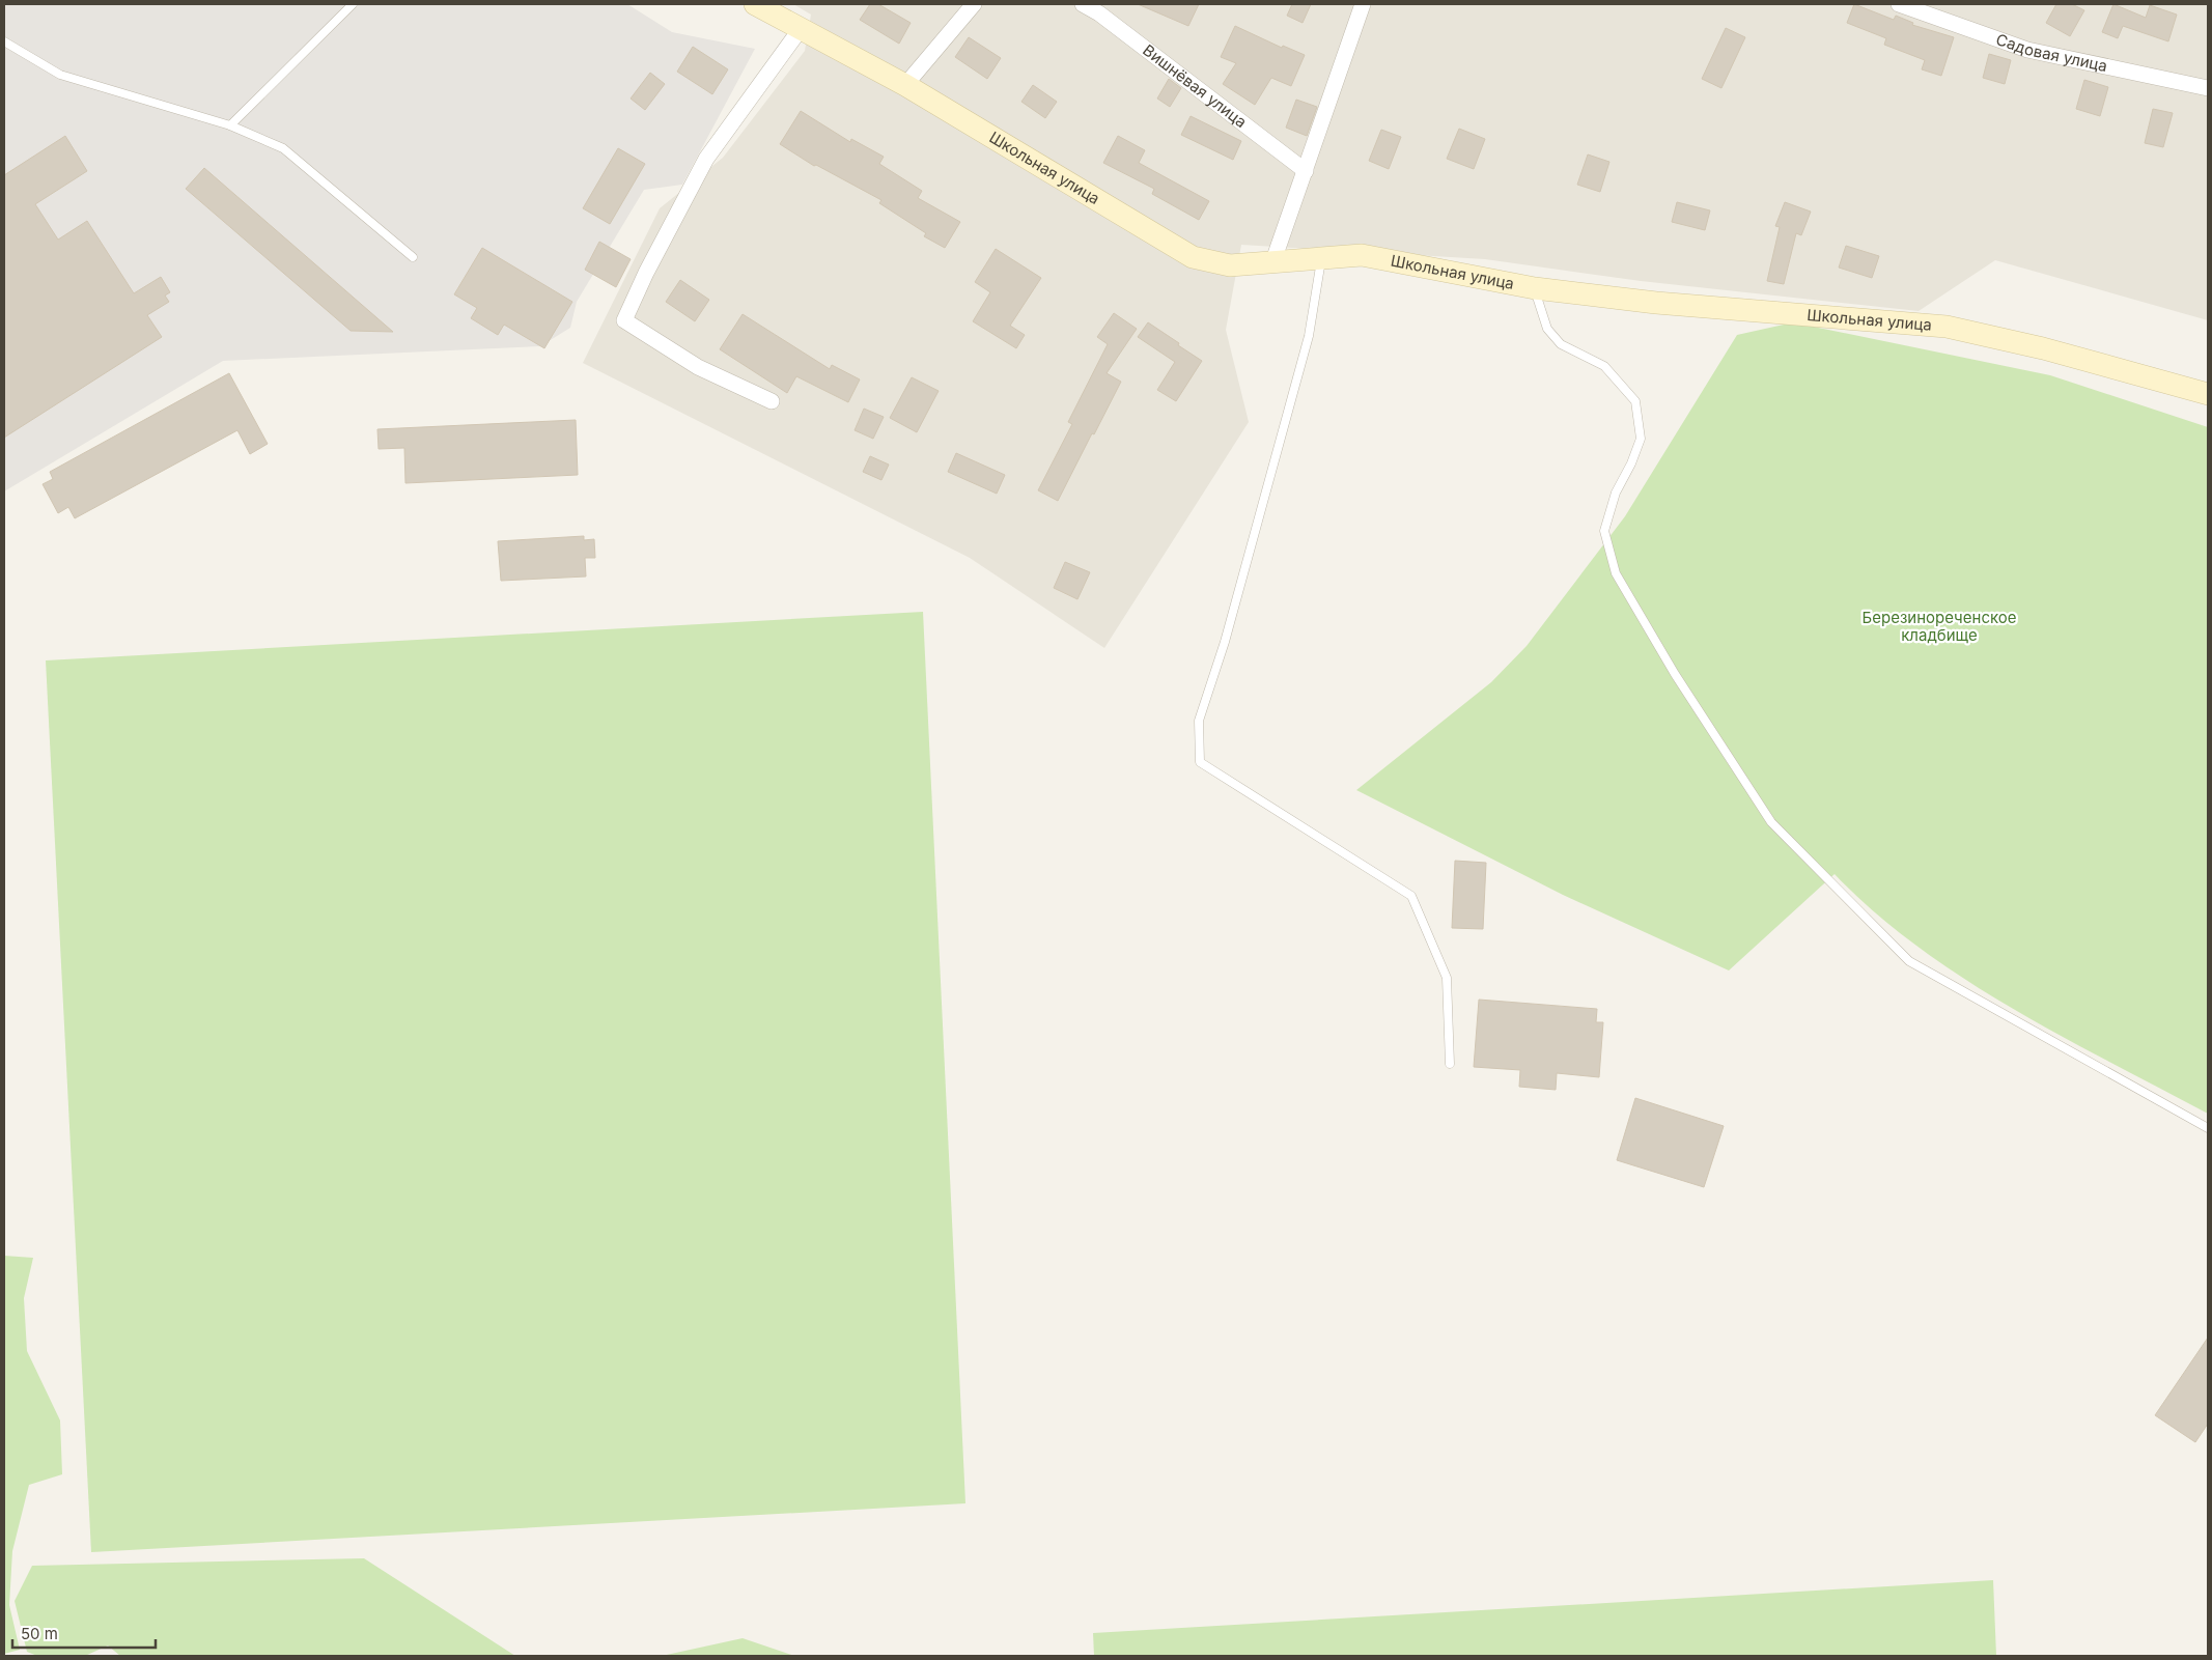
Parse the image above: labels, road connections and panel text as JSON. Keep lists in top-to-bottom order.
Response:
{
  "streets": {
    "street": ["Садовая улица", "Вишнёвая улица", "Школьная улица"]
  },
  "parks": ["Березинореченское кладбище"],
  "scale_bar": "50 m"
}
